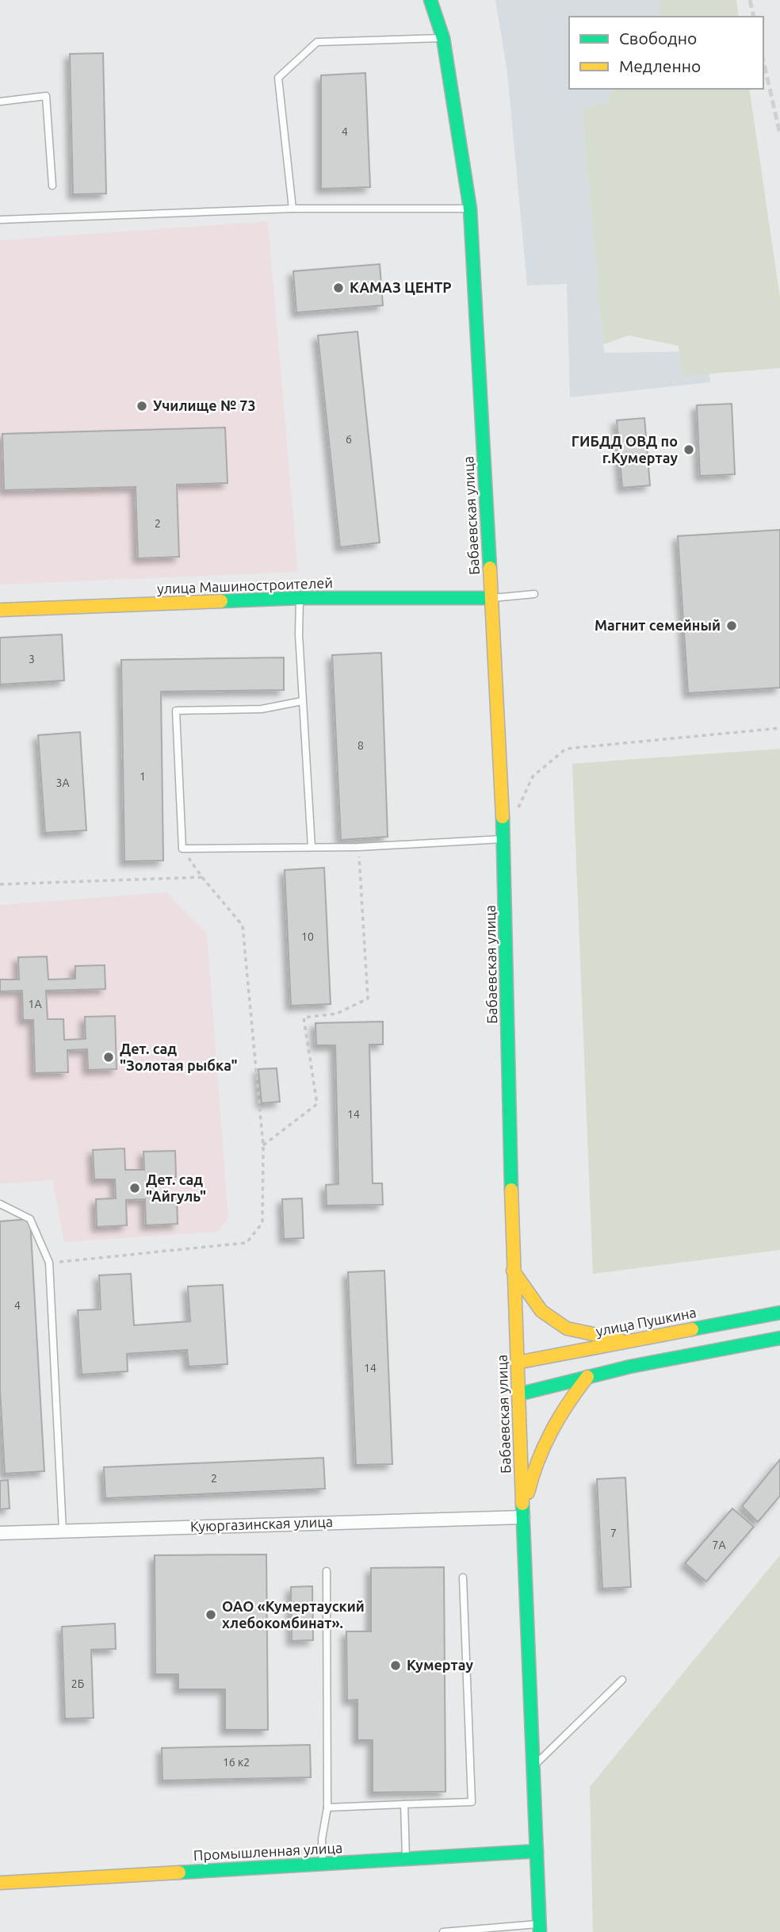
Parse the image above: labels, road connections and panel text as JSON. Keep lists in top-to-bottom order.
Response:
{
  "streets": {
    "main road": [
      "Бабаевская улица",
      "улица Машиностроителей",
      "улица Пушкина",
      "Промышленная улица"
    ],
    "street": ["Куюргазинская улица"]
  },
  "crossings": [
    ["Бабаевская улица", "улица Машиностроителей"],
    ["Бабаевская улица", "улица Пушкина"],
    ["Бабаевская улица", "Куюргазинская улица"],
    ["Бабаевская улица", "Промышленная улица"]
  ],
  "places": [
    "КАМАЗ ЦЕНТР",
    "Училище № 73",
    "ГИБДД ОВД по г.Кумертау",
    "Магнит семейный",
    "Дет. сад \"Золотая рыбка\"",
    "Дет. сад \"Айгуль\"",
    "ОАО «Кумертауский хлебокомбинат».",
    "Кумертау"
  ],
  "house_numbers": [
    "4",
    "6",
    "2",
    "3",
    "8",
    "1",
    "3А",
    "10",
    "1А",
    "14",
    "4",
    "14",
    "2",
    "7",
    "7А",
    "2Б",
    "16 к2"
  ],
  "legend": ["Свободно", "Медленно"]
}
